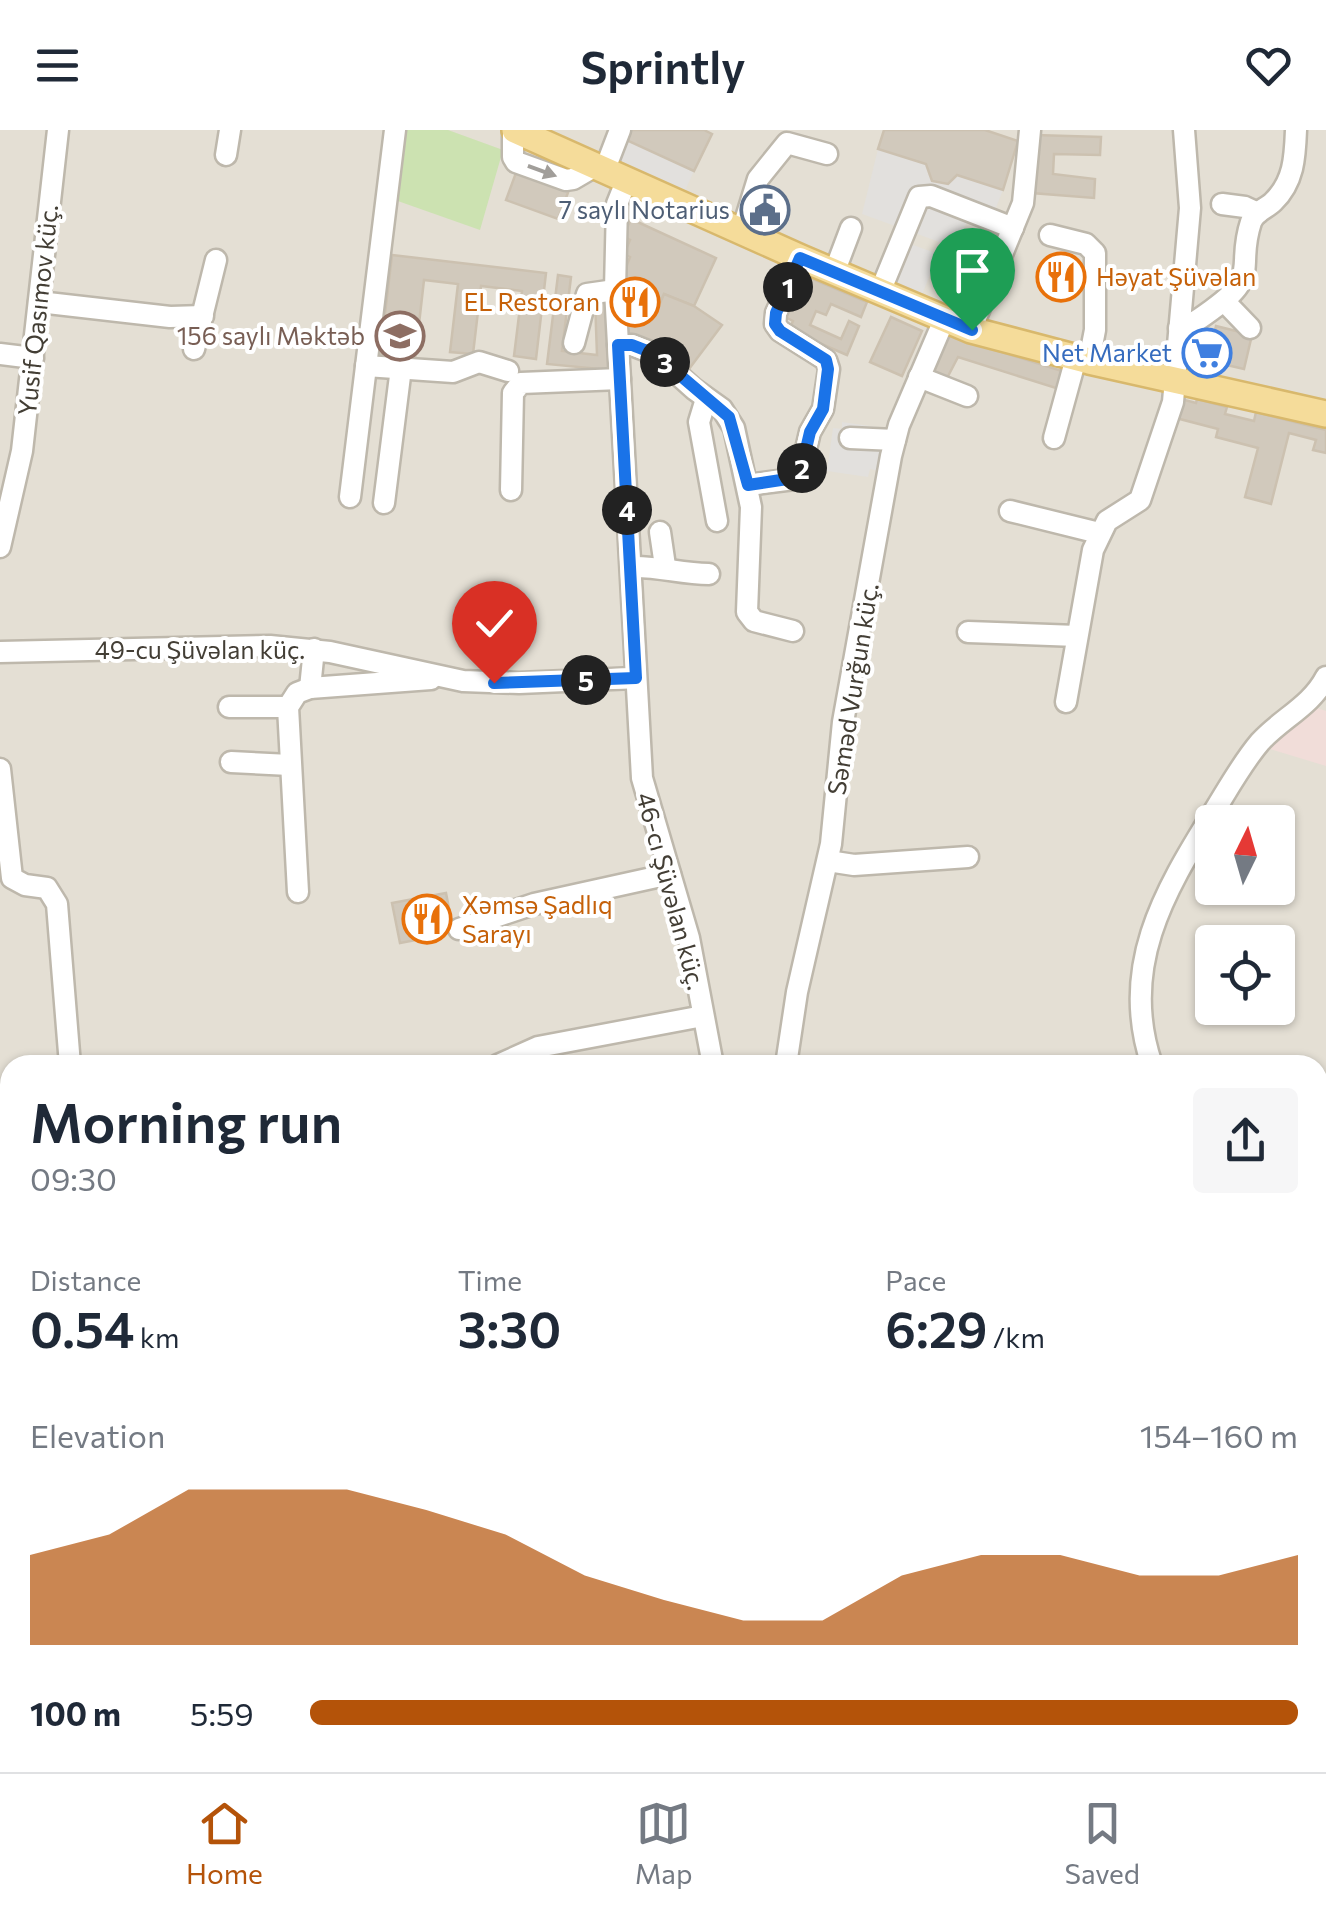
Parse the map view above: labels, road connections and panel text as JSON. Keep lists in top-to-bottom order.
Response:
{
  "streets": {
    "street": [
      "Yusif Qasımov küç.",
      "49-cu Şüvəlan küç.",
      "Səməd Vurğun küç.",
      "46-cı Şüvəlan küç."
    ]
  },
  "crossings": [
    ["49-cu Şüvəlan küç.", "46-cı Şüvəlan küç."]
  ],
  "places": {
    "public building": ["7 saylı Notarius"],
    "restaurant": ["Həyat Şüvəlan", "EL Restoran", "Xəmsə Şadlıq Sarayı"],
    "school or university": ["156 saylı Məktəb"],
    "supermarket": ["Net Market"]
  },
  "north": "top",
  "page": {
    "header": "Sprintly",
    "pins": [
      "1",
      "3",
      "2",
      "4",
      "5"
    ],
    "heading": ["Morning run", "09:30"],
    "stats": [
      ["Distance", "0.54 km"],
      ["Time", "3:30"],
      ["Pace", "6:29 /km"]
    ],
    "chart": ["Elevation", "154–160 m"],
    "list": [
      {
        "name": "100 m",
        "note": "5:59"
      }
    ],
    "tabs": ["Home", "Map", "Saved"]
  }
}
